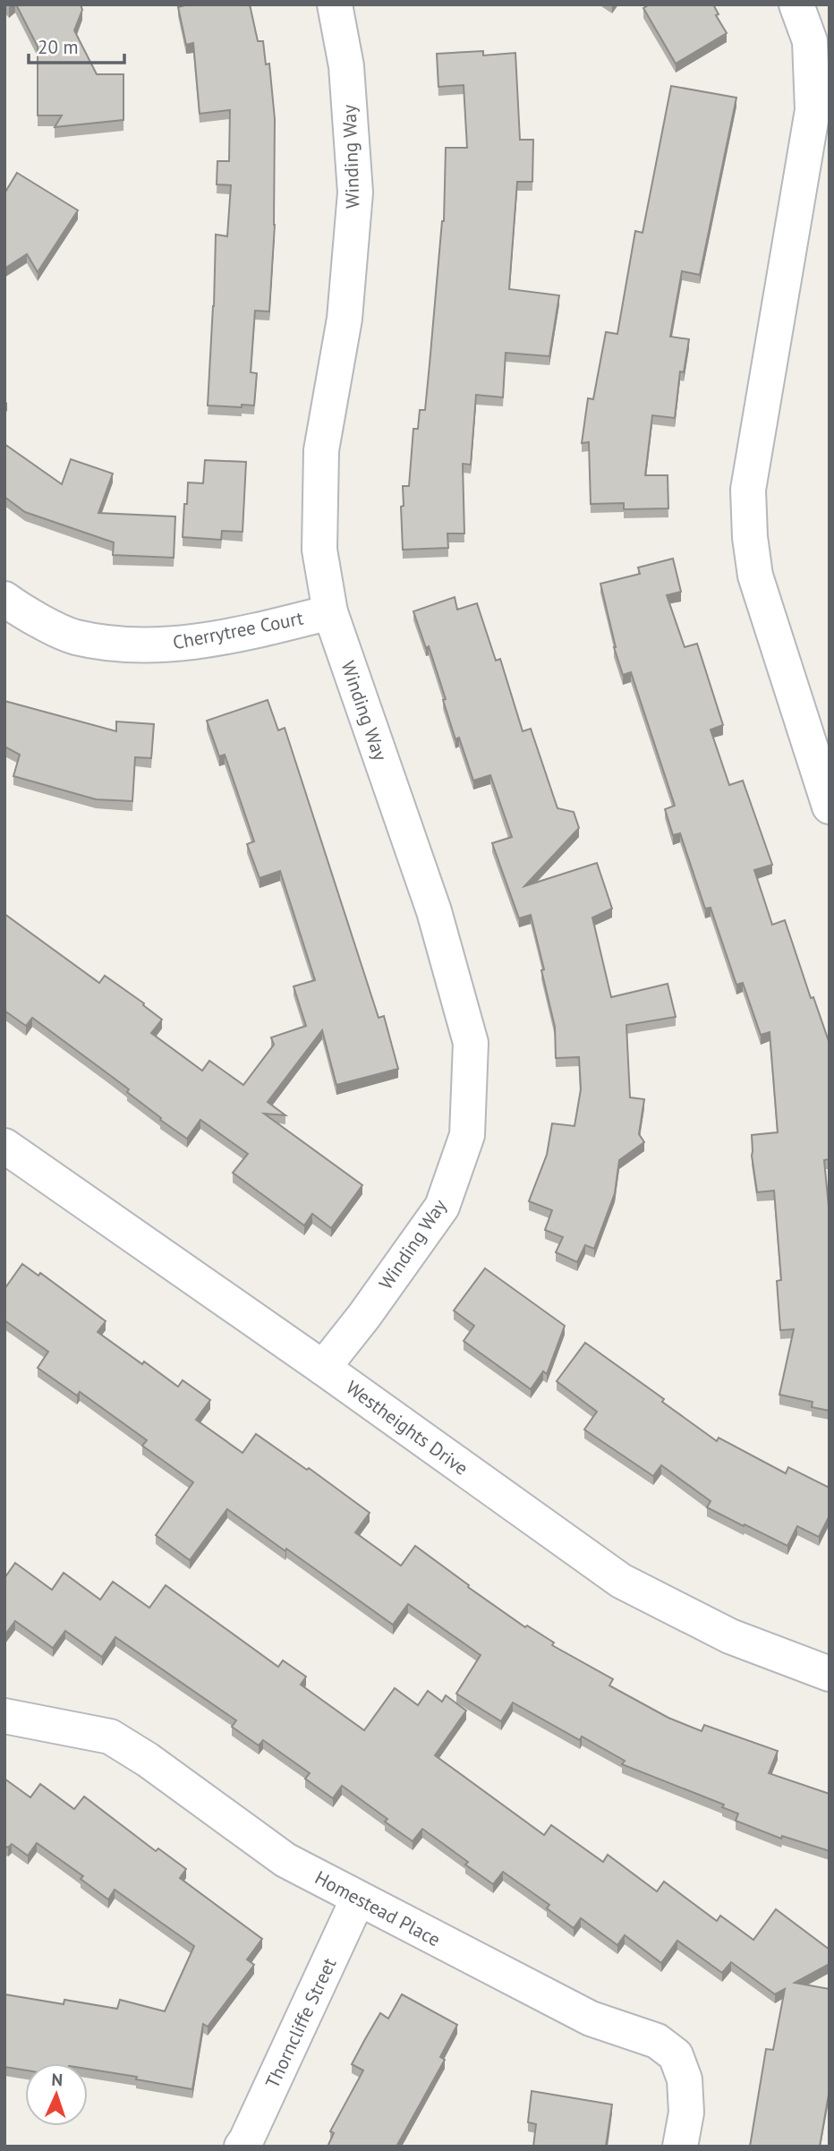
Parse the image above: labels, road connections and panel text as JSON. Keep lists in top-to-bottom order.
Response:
{
  "streets": {
    "street": [
      "Winding Way",
      "Cherrytree Court",
      "Westheights Drive",
      "Homestead Place",
      "Thorncliffe Street"
    ]
  },
  "crossings": [
    ["Winding Way", "Cherrytree Court"],
    ["Winding Way", "Westheights Drive"],
    ["Homestead Place", "Thorncliffe Street"]
  ],
  "scale_bar": "20 m",
  "north": "top"
}
